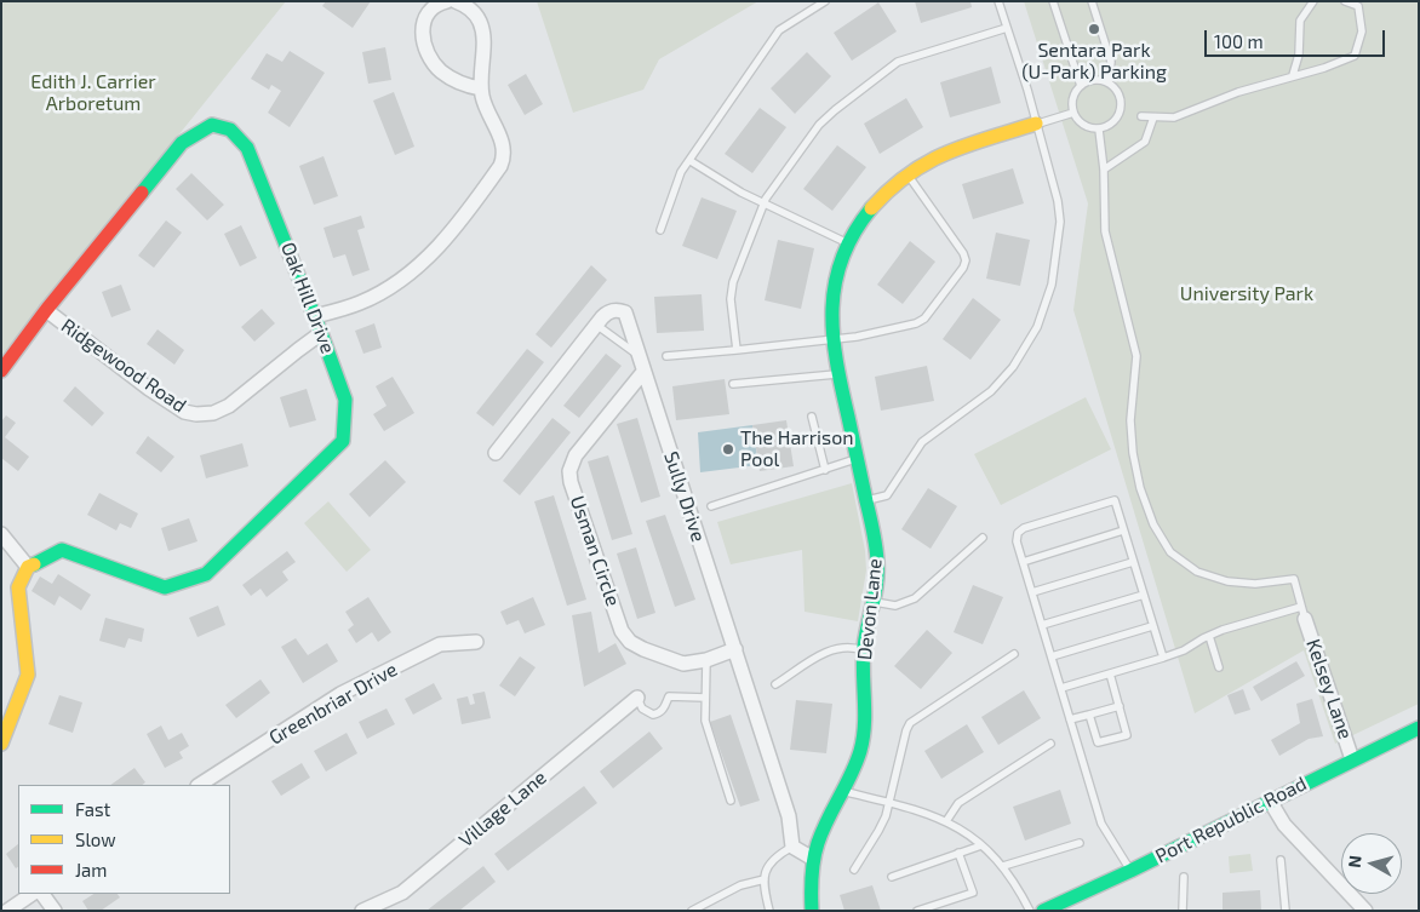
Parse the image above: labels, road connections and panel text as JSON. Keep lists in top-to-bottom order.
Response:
{
  "streets": {
    "street": [
      "Oak Hill Drive",
      "Ridgewood Road",
      "Sully Drive",
      "Usman Circle",
      "Devon Lane",
      "Kelsey Lane",
      "Greenbriar Drive",
      "Village Lane",
      "Port Republic Road"
    ]
  },
  "crossings": [
    ["Oak Hill Drive", "Ridgewood Road"],
    ["Sully Drive", "Usman Circle"],
    ["Kelsey Lane", "Port Republic Road"]
  ],
  "parks": ["Edith J. Carrier Arboretum", "University Park"],
  "places": ["Sentara Park (U-Park) Parking", "The Harrison Pool"],
  "legend": ["Fast", "Slow", "Jam"],
  "scale_bar": "100 m",
  "north": "left"
}
